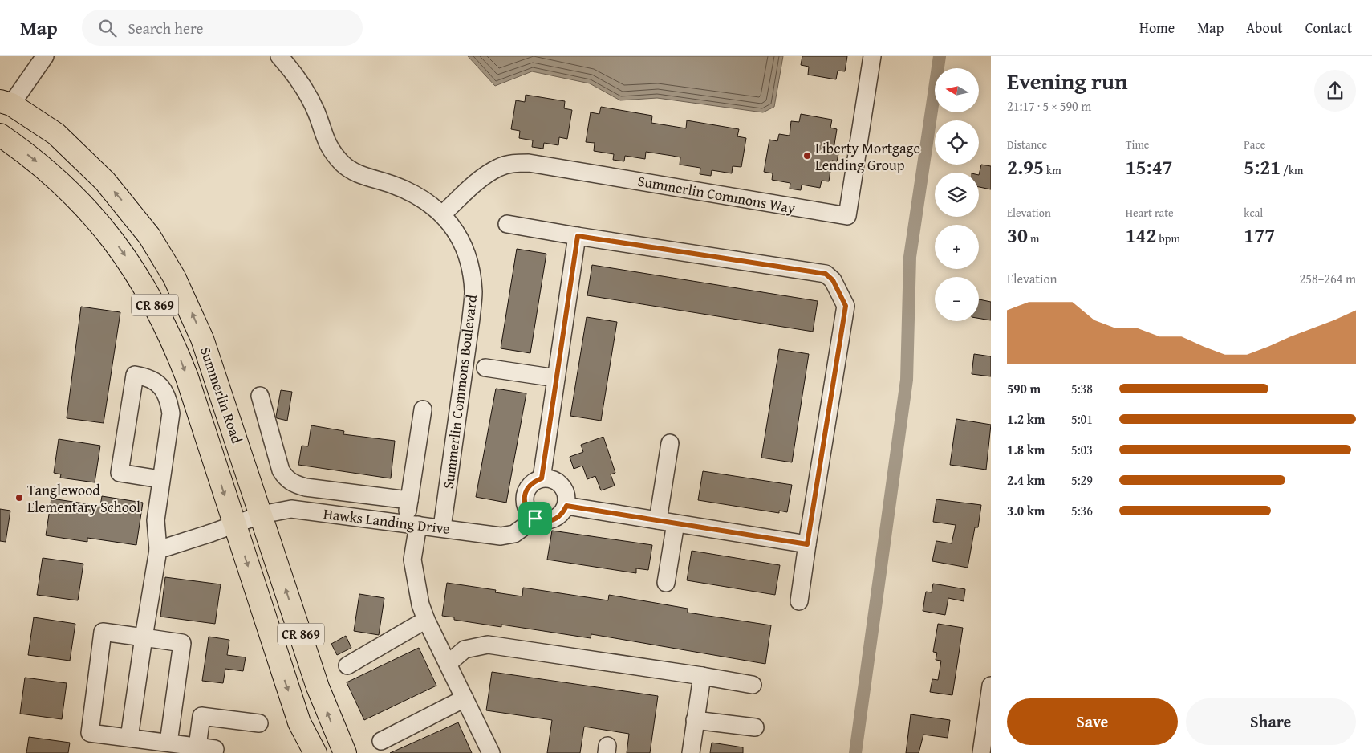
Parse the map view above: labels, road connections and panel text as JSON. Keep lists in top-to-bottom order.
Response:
{
  "streets": {
    "main road": ["CR 869", "Summerlin Road"],
    "street": ["Summerlin Commons Way", "Summerlin Commons Boulevard", "Hawks Landing Drive"]
  },
  "crossings": [
    ["Summerlin Commons Way", "Summerlin Commons Boulevard"],
    ["Summerlin Commons Boulevard", "Hawks Landing Drive"],
    ["Summerlin Road", "Hawks Landing Drive"]
  ],
  "places": ["Liberty Mortgage Lending Group", "Tanglewood Elementary School"],
  "north": "left",
  "page": {
    "header": "Map",
    "search": "Search here",
    "nav": [
      "Home",
      "Map",
      "About",
      "Contact"
    ],
    "heading": ["Evening run", "21:17 · 5 × 590 m"],
    "map_buttons": ["+", "−"],
    "stats": [
      ["Distance", "2.95 km"],
      ["Time", "15:47"],
      ["Pace", "5:21 /km"],
      ["Elevation", "30 m"],
      ["Heart rate", "142 bpm"],
      ["kcal", "177"]
    ],
    "chart": ["Elevation", "258–264 m"],
    "list": [
      {
        "name": "590 m",
        "note": "5:38"
      },
      {
        "name": "1.2 km",
        "note": "5:01"
      },
      {
        "name": "1.8 km",
        "note": "5:03"
      },
      {
        "name": "2.4 km",
        "note": "5:29"
      },
      {
        "name": "3.0 km",
        "note": "5:36"
      }
    ],
    "buttons": ["Save", "Share"]
  }
}
